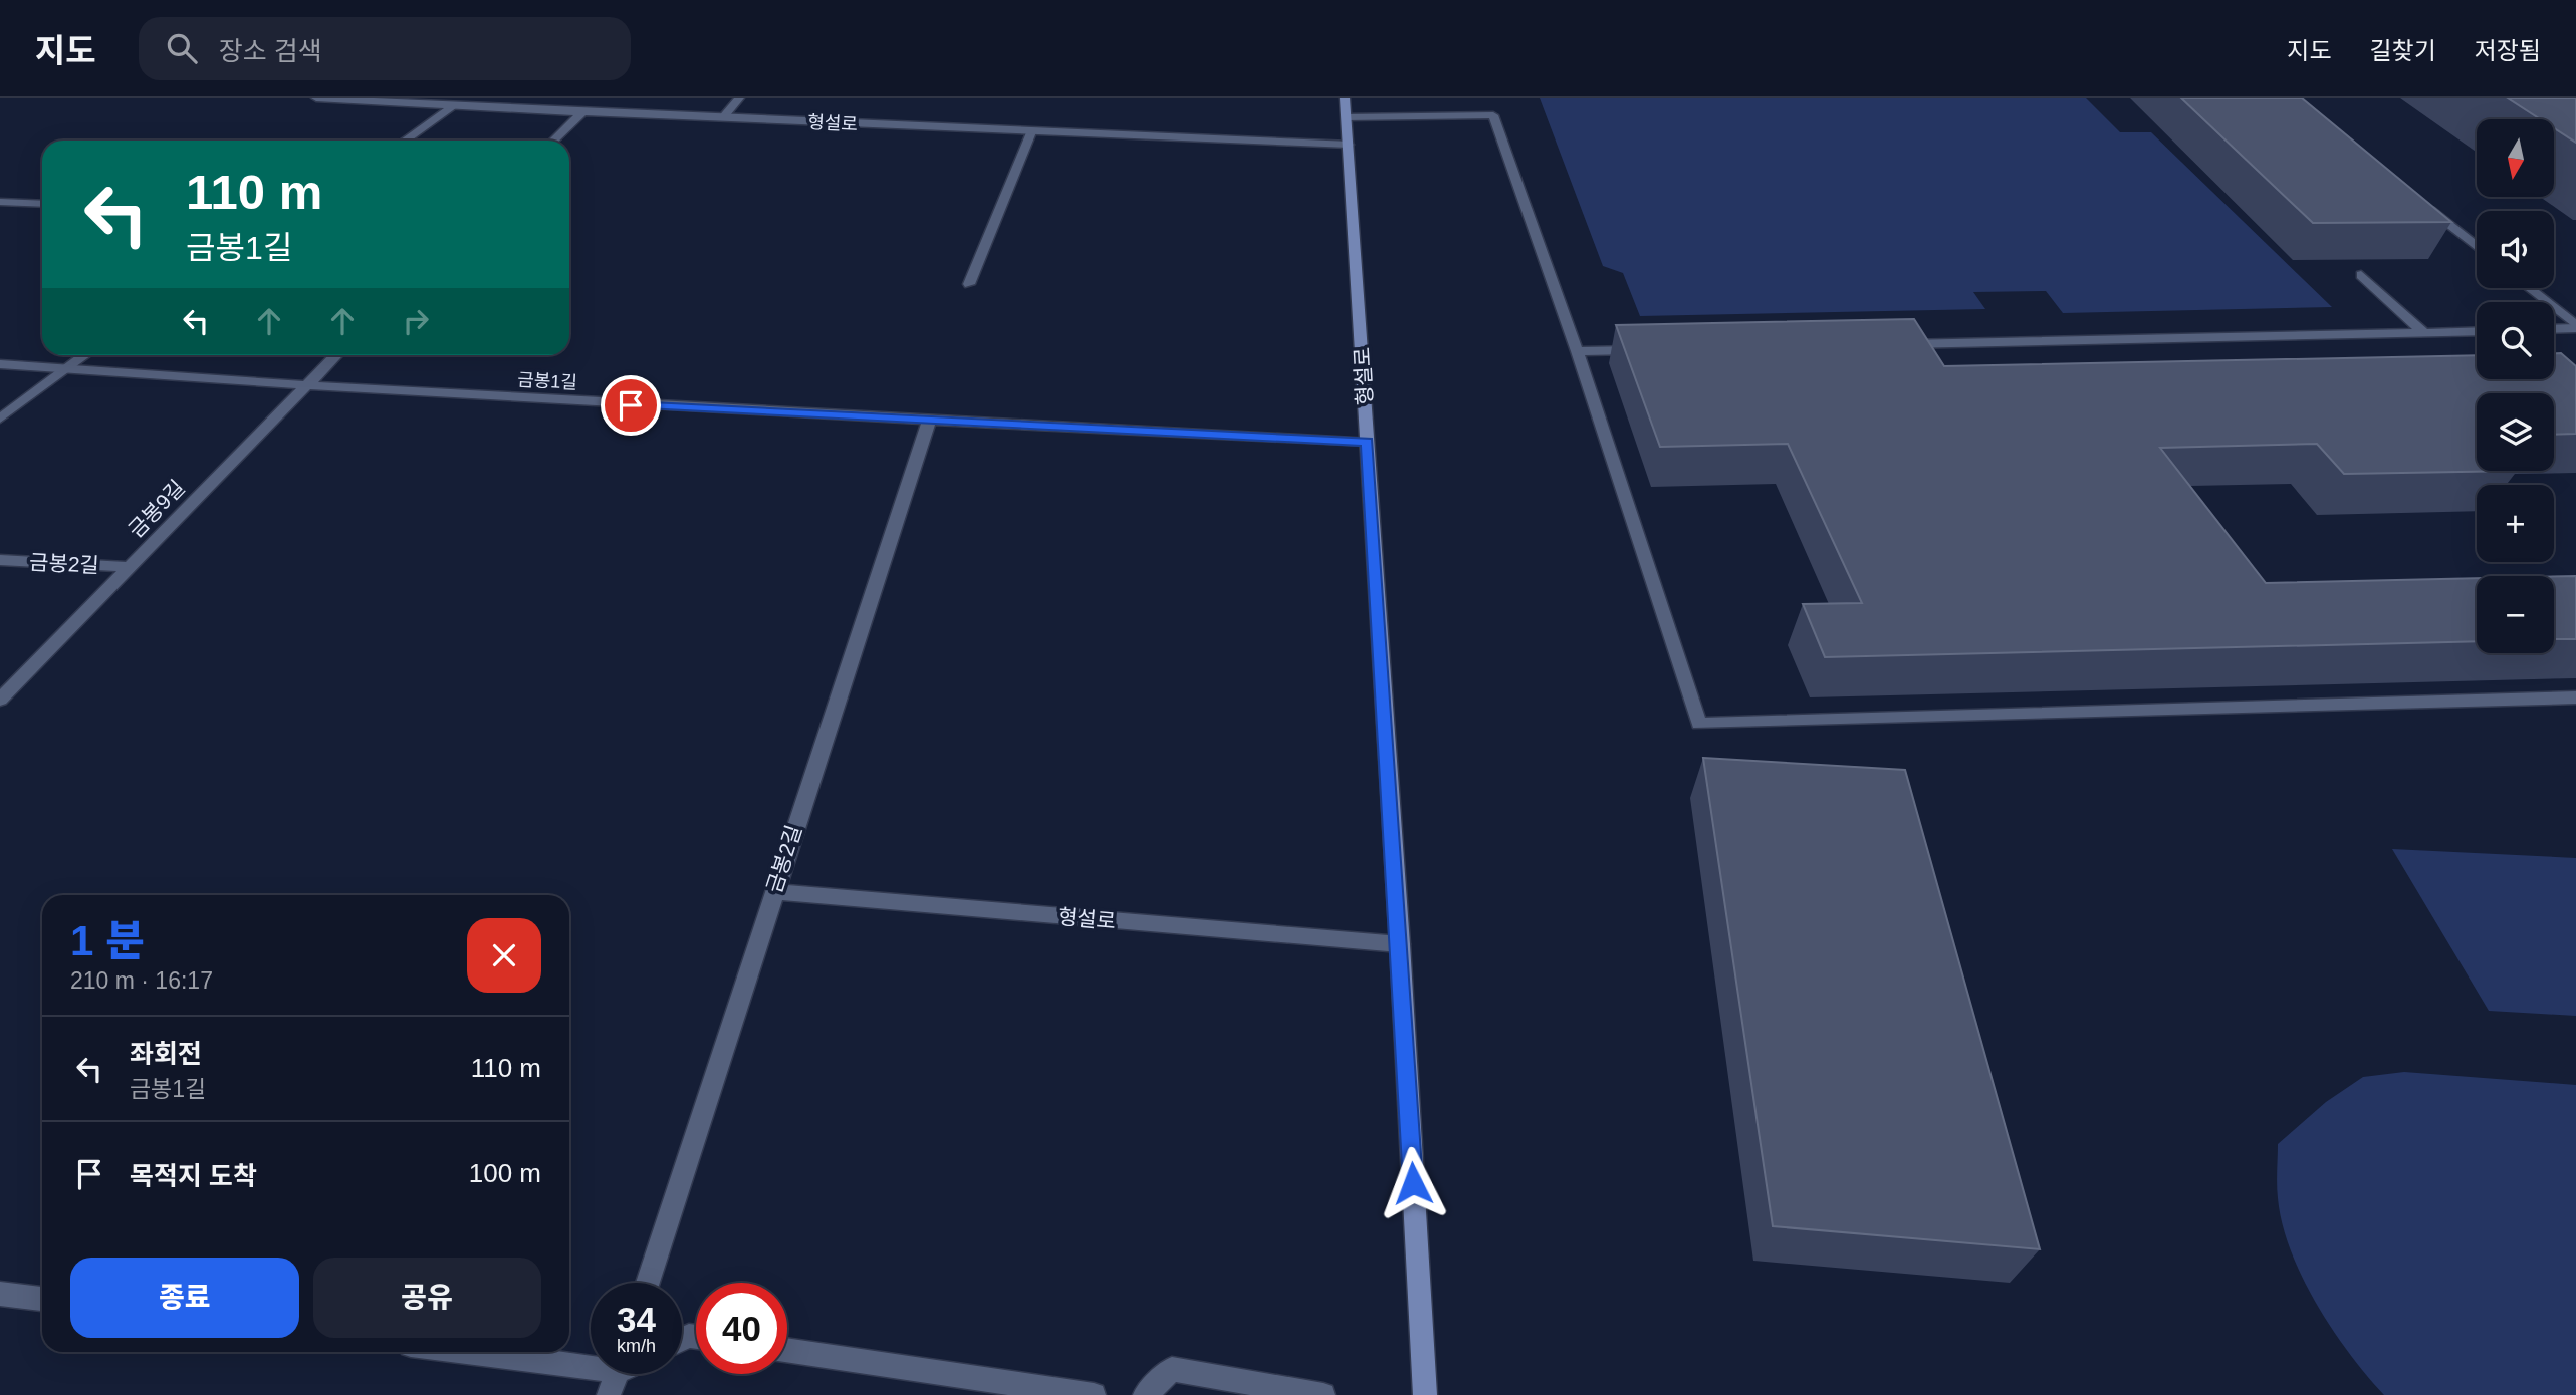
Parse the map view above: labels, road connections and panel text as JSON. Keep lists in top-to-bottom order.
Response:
{
  "streets": {
    "street": [
      "형설로",
      "금봉1길",
      "금봉9길",
      "금봉2길"
    ]
  },
  "crossings": [
    ["형설로", "금봉1길"],
    ["형설로", "금봉2길"],
    ["금봉1길", "금봉9길"],
    ["금봉1길", "금봉2길"],
    ["금봉9길", "금봉2길"]
  ],
  "north": "bottom",
  "page": {
    "header": "지도",
    "search": "장소 검색",
    "nav": ["지도", "길찾기", "저장됨"],
    "map_buttons": ["+", "−"],
    "turn": ["110 m", "금봉1길"],
    "heading": ["1 분", "210 m · 16:17"],
    "list": [
      {
        "name": "좌회전",
        "note": "금봉1길",
        "value": "110 m"
      },
      {
        "name": "목적지 도착",
        "value": "100 m"
      }
    ],
    "buttons": ["종료", "공유"],
    "speed": "34 km/h",
    "limit": "40"
  }
}
